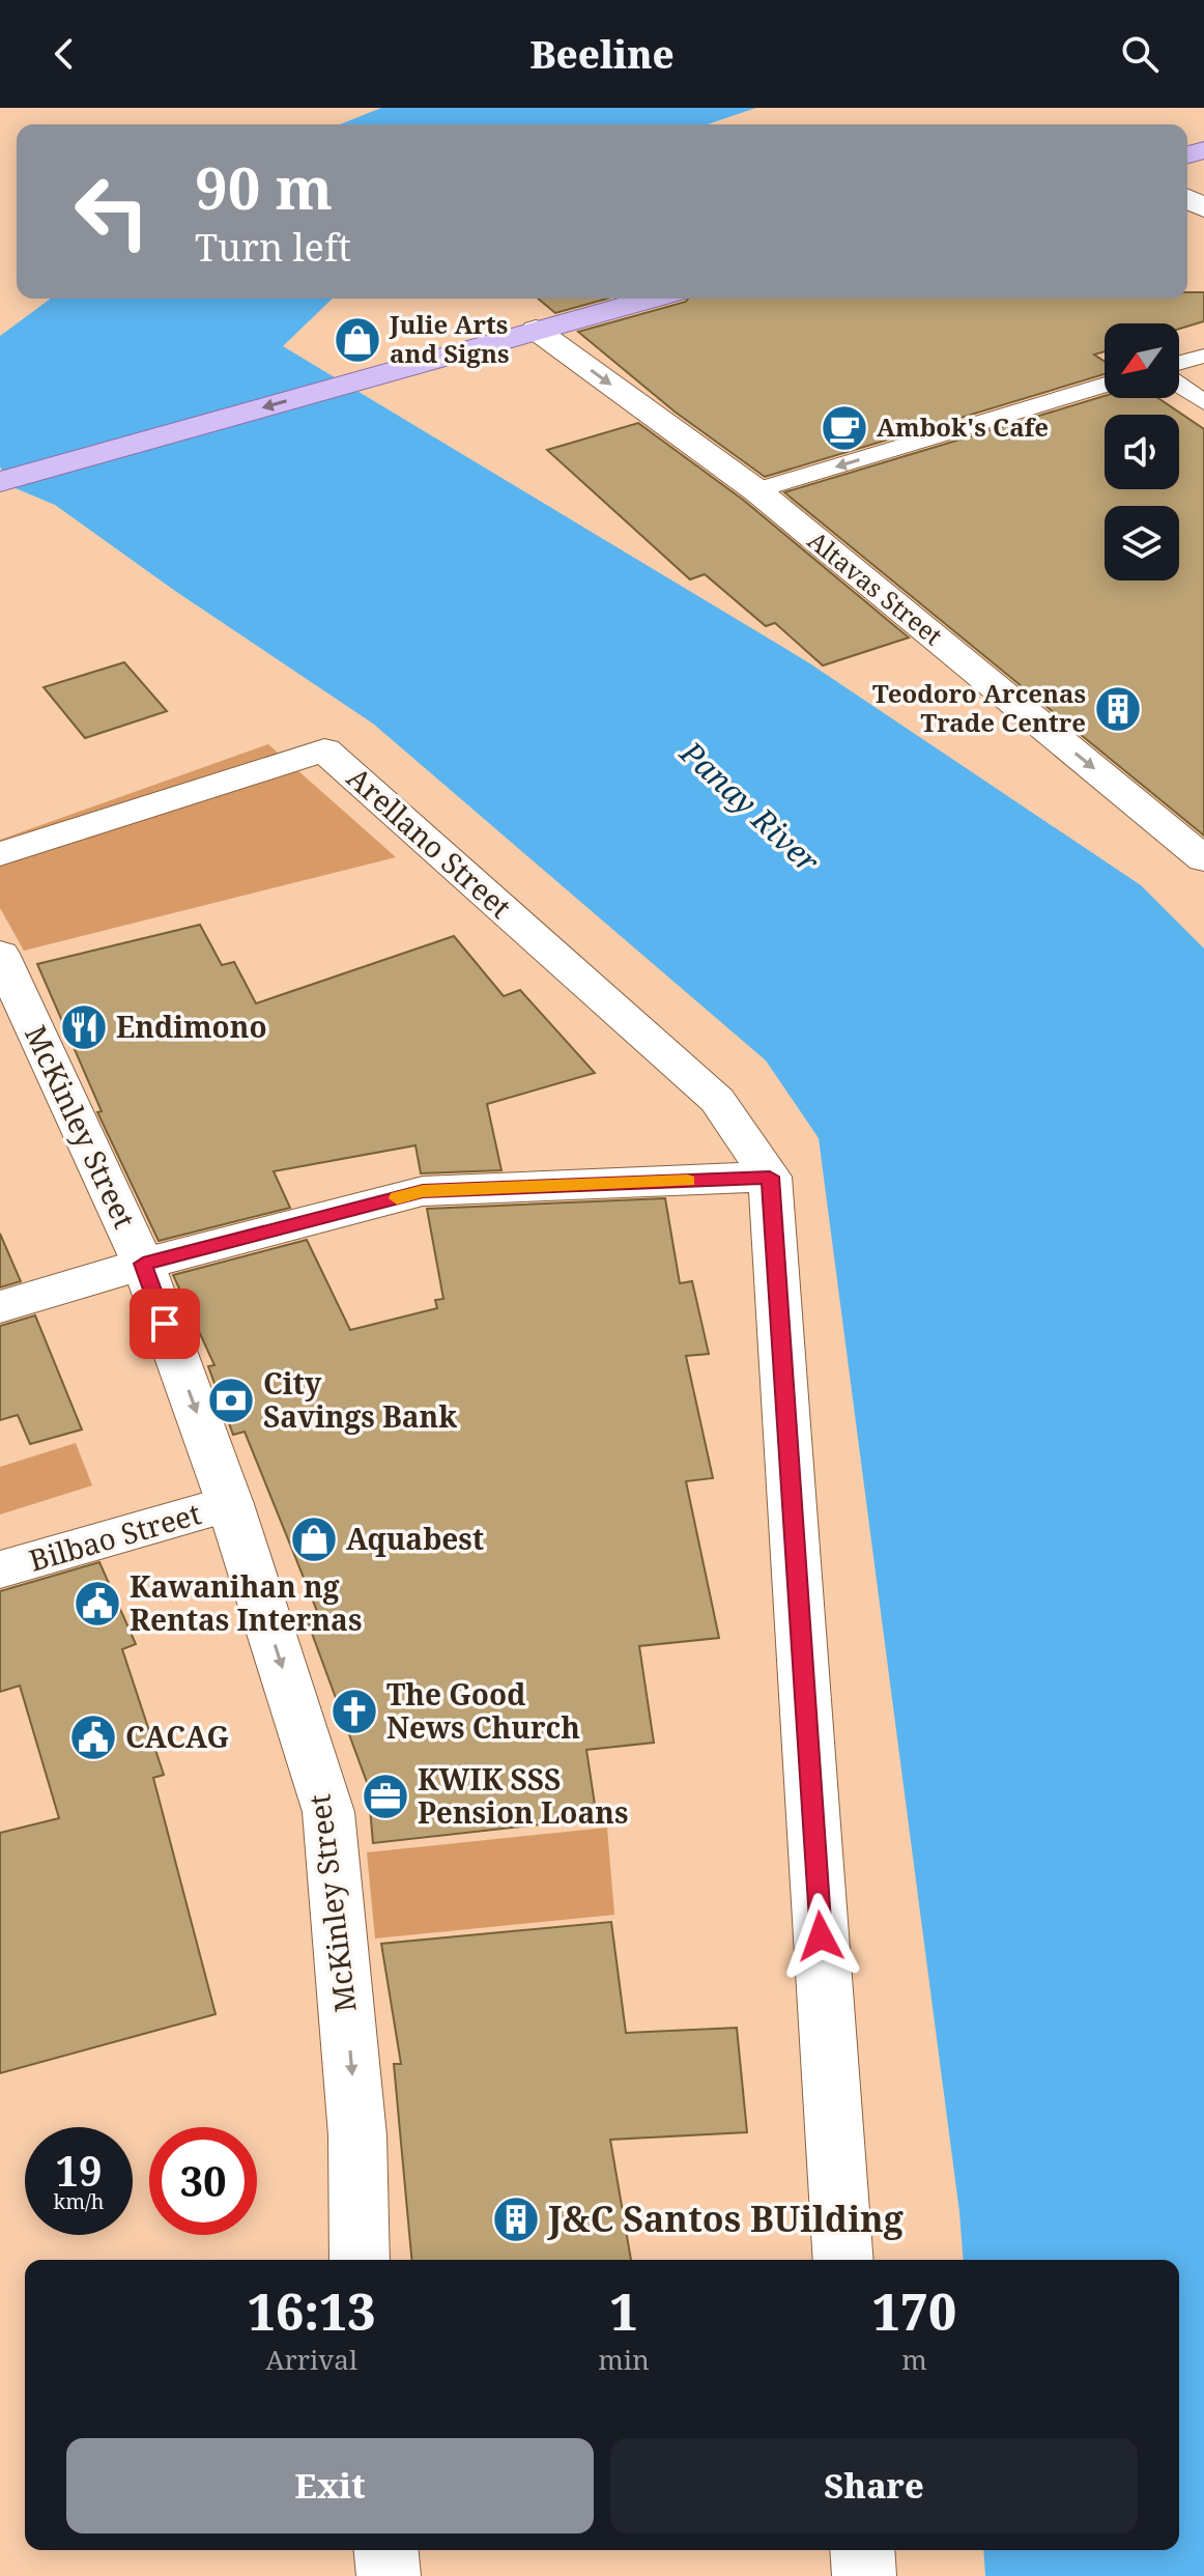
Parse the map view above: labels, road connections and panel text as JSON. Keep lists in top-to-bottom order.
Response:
{
  "streets": {
    "street": [
      "Altavas Street",
      "Arellano Street",
      "McKinley Street",
      "Bilbao Street"
    ]
  },
  "crossings": [
    ["McKinley Street", "Bilbao Street"]
  ],
  "one_way": ["Altavas Street", "McKinley Street"],
  "water": ["Panay River"],
  "places": {
    "shop": ["Julie Arts and Signs", "Aquabest"],
    "cafe": ["Ambok's Cafe"],
    "building": ["Teodoro Arcenas Trade Centre", "J&C Santos BUilding"],
    "restaurant": ["Endimono"],
    "bank": ["City Savings Bank"],
    "public building": ["Kawanihan ng Rentas Internas", "CACAG"],
    "church": ["The Good News Church"],
    "office": ["KWIK SSS Pension Loans"]
  },
  "north": "bottom left",
  "page": {
    "header": "Beeline",
    "turn": ["90 m", "Turn left"],
    "speed": "19 km/h",
    "limit": "30",
    "eta": [
      "16:13",
      "Arrival",
      "1",
      "min",
      "170",
      "m"
    ],
    "buttons": ["Exit", "Share"]
  }
}
